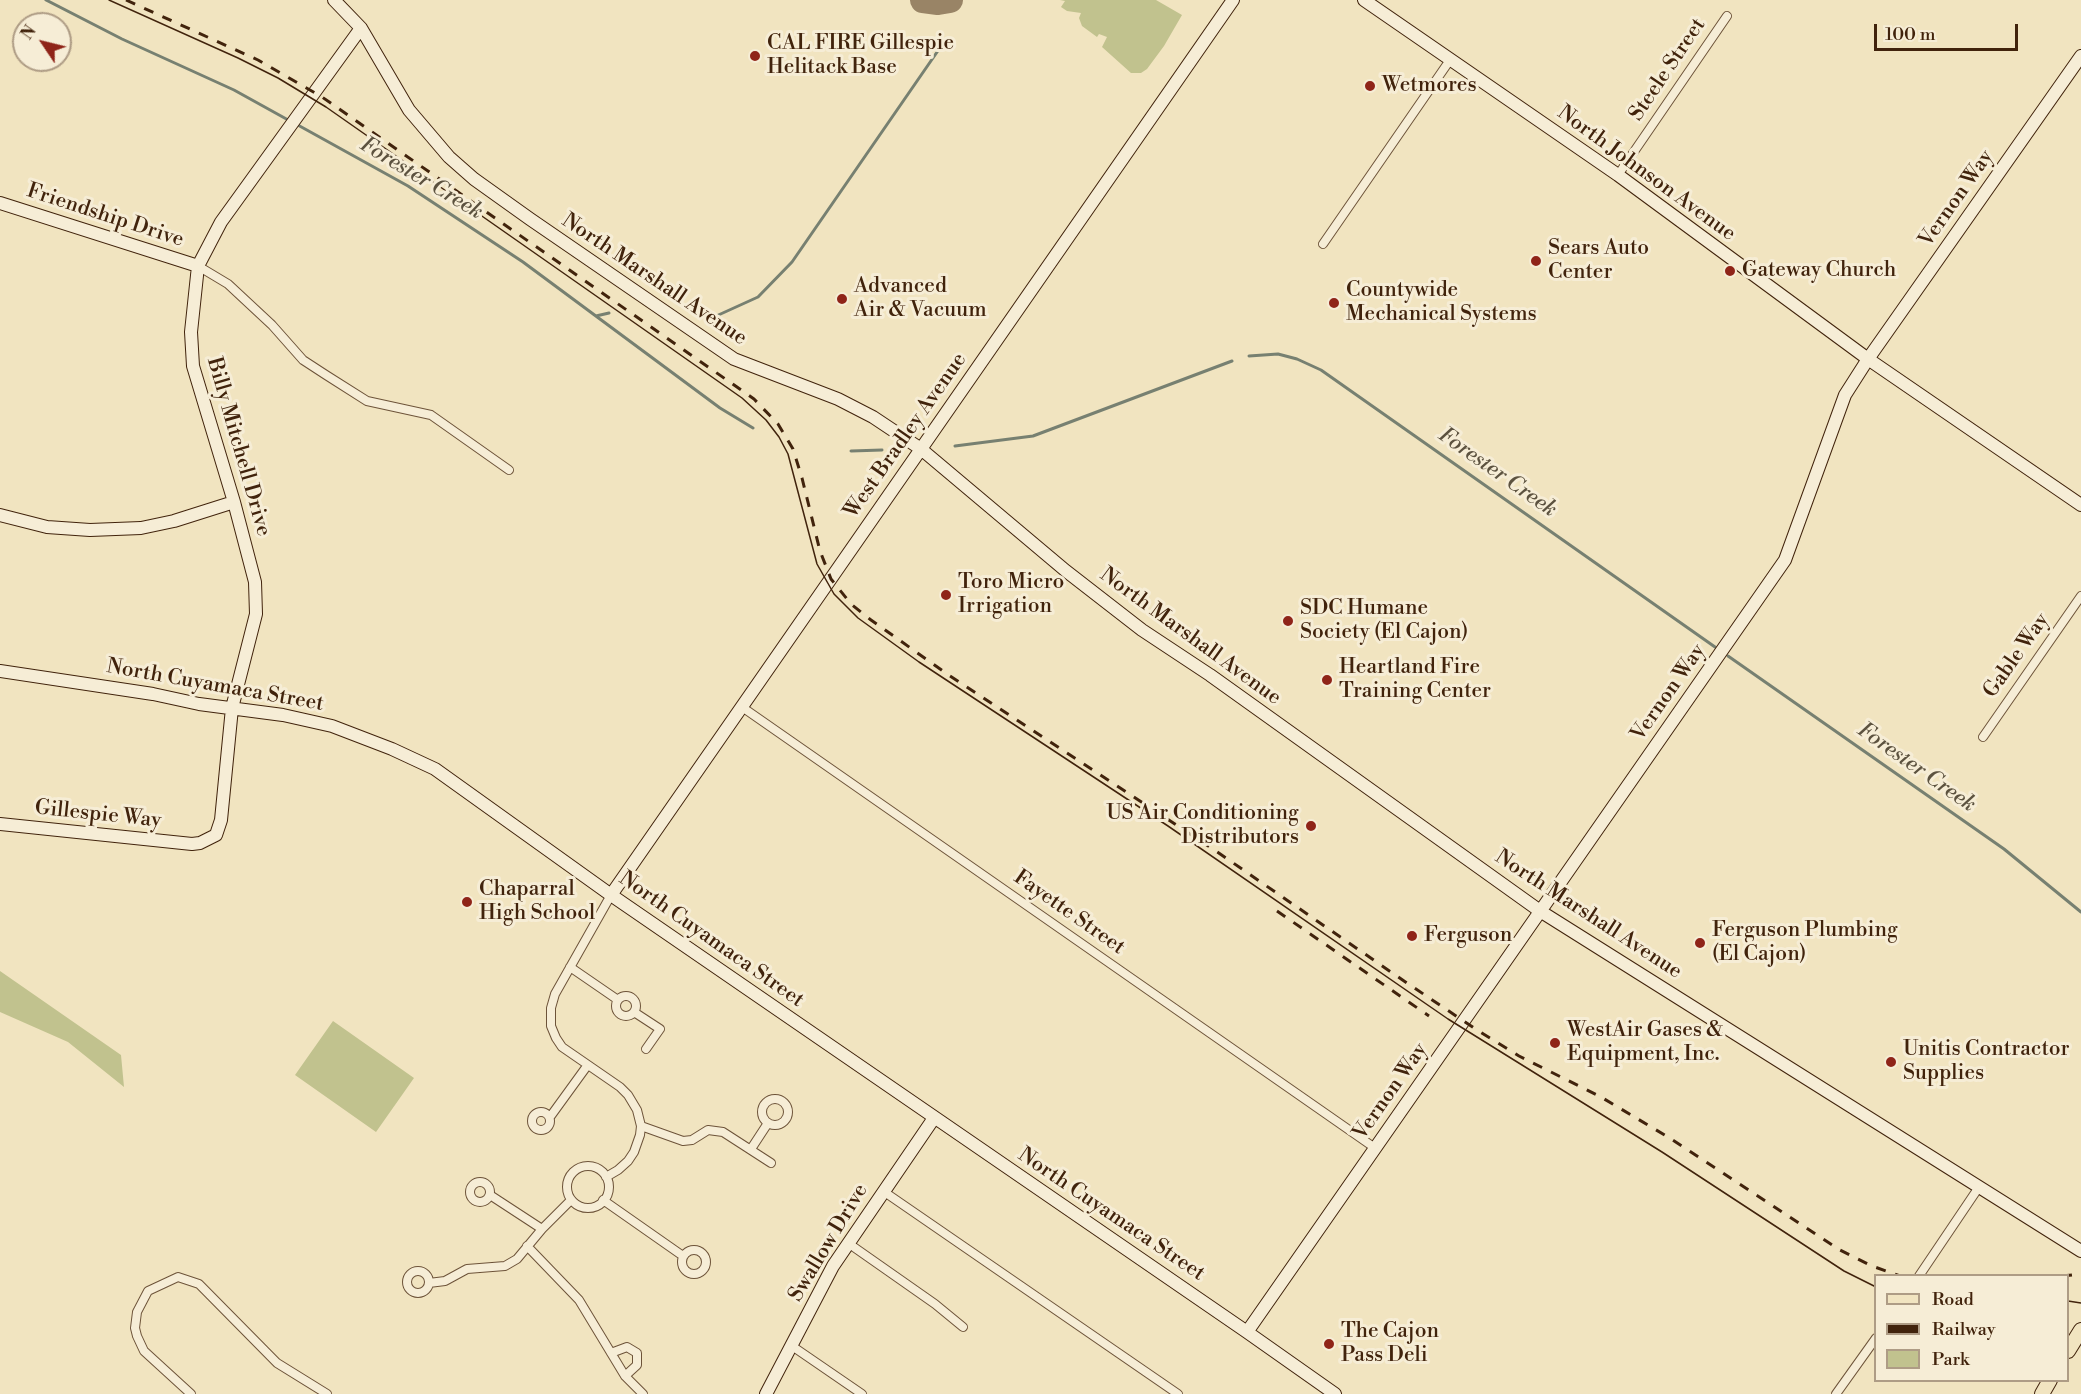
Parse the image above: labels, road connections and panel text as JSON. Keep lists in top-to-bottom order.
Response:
{
  "streets": {
    "main road": [
      "North Johnson Avenue",
      "Vernon Way",
      "Friendship Drive",
      "North Marshall Avenue",
      "West Bradley Avenue",
      "Billy Mitchell Drive",
      "North Cuyamaca Street",
      "Gillespie Way",
      "Swallow Drive"
    ],
    "street": ["Steele Street", "Gable Way", "Fayette Street"]
  },
  "crossings": [
    ["Steele Street", "North Johnson Avenue"],
    ["North Johnson Avenue", "Vernon Way"],
    ["Vernon Way", "North Marshall Avenue"],
    ["Vernon Way", "North Cuyamaca Street"],
    ["Vernon Way", "Fayette Street"],
    ["Friendship Drive", "Billy Mitchell Drive"],
    ["North Marshall Avenue", "West Bradley Avenue"],
    ["North Marshall Avenue", "Billy Mitchell Drive"],
    ["West Bradley Avenue", "North Cuyamaca Street"],
    ["West Bradley Avenue", "Fayette Street"],
    ["Billy Mitchell Drive", "North Cuyamaca Street"],
    ["Billy Mitchell Drive", "Gillespie Way"],
    ["North Cuyamaca Street", "Swallow Drive"]
  ],
  "water": ["Forester Creek"],
  "places": [
    "CAL FIRE Gillespie Helitack Base",
    "Wetmores",
    "Sears Auto Center",
    "Gateway Church",
    "Advanced Air & Vacuum",
    "Countywide Mechanical Systems",
    "Toro Micro Irrigation",
    "SDC Humane Society (El Cajon)",
    "Heartland Fire Training Center",
    "US Air Conditioning Distributors",
    "Chaparral High School",
    "Ferguson",
    "Ferguson Plumbing (El Cajon)",
    "WestAir Gases & Equipment, Inc.",
    "Unitis Contractor Supplies",
    "The Cajon Pass Deli"
  ],
  "legend": ["Road", "Railway", "Park"],
  "scale_bar": "100 m",
  "north": "top left"
}
